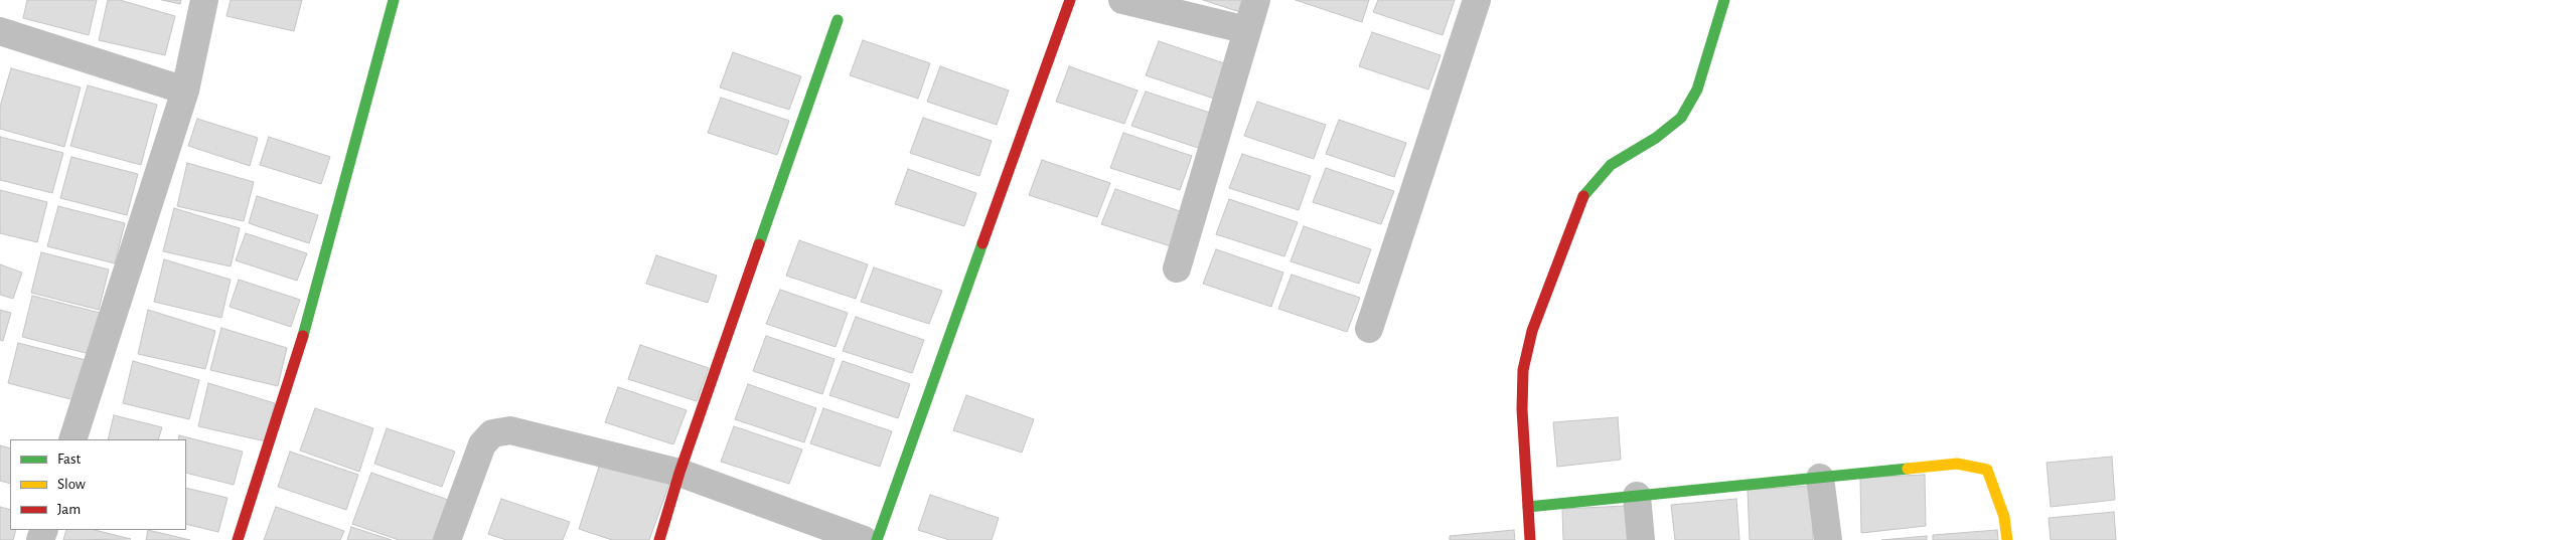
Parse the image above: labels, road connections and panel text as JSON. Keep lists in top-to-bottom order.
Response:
{
  "legend": ["Fast", "Slow", "Jam"]
}
